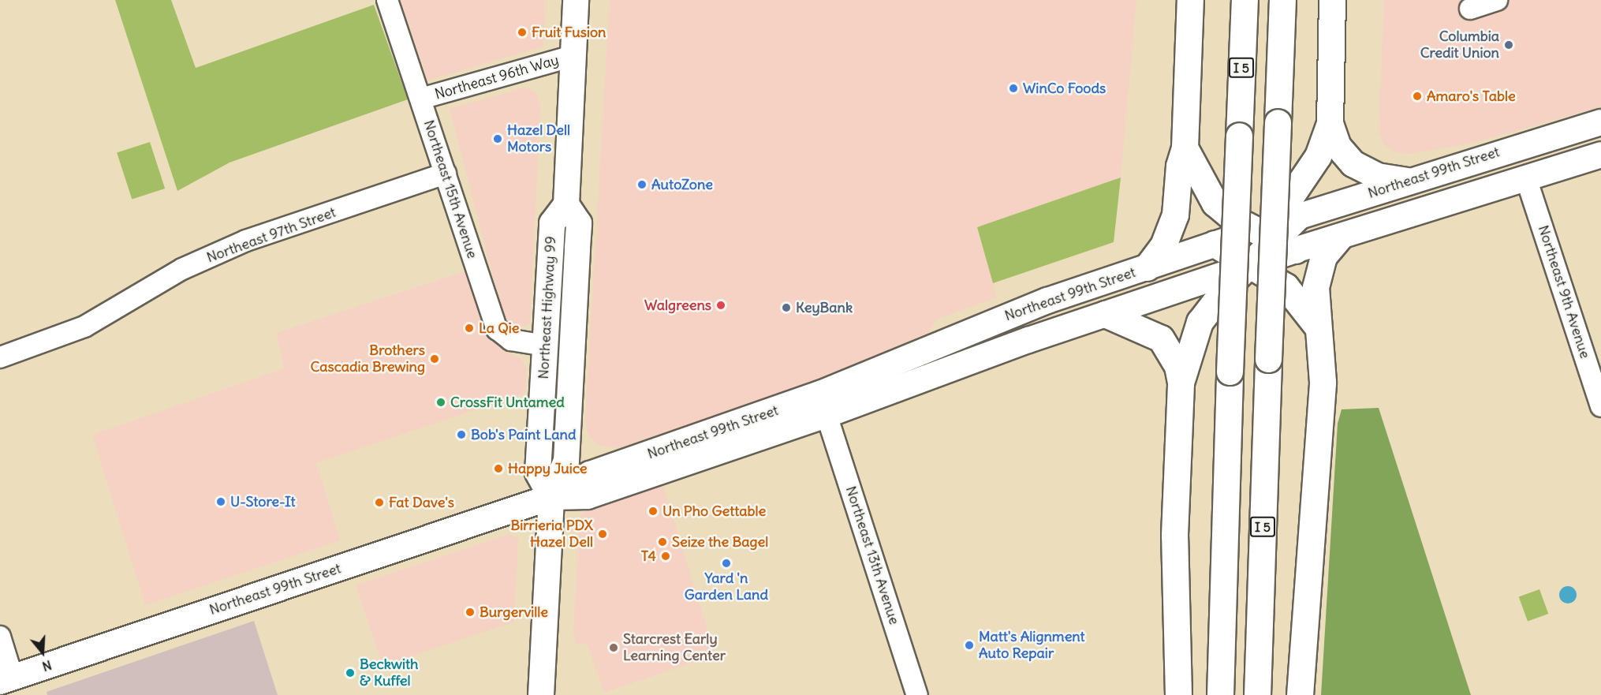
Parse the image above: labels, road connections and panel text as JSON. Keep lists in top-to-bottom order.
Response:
{
  "streets": {
    "highway": ["I 5"],
    "main road": ["Northeast 99th Street", "Northeast Highway 99"],
    "street": [
      "Northeast 96th Way",
      "Northeast 15th Avenue",
      "Northeast 97th Street",
      "Northeast 9th Avenue",
      "Northeast 13th Avenue"
    ]
  },
  "crossings": [
    ["Northeast 96th Way", "Northeast 15th Avenue"],
    ["Northeast 99th Street", "Northeast 9th Avenue"],
    ["Northeast 99th Street", "Northeast Highway 99"],
    ["Northeast 99th Street", "Northeast 13th Avenue"],
    ["Northeast 15th Avenue", "Northeast 97th Street"],
    ["Northeast 15th Avenue", "Northeast Highway 99"]
  ],
  "places": [
    "Fruit Fusion",
    "Columbia Credit Union",
    "WinCo Foods",
    "Amaro's Table",
    "Hazel Dell Motors",
    "AutoZone",
    "Walgreens",
    "KeyBank",
    "La Qie",
    "Brothers Cascadia Brewing",
    "CrossFit Untamed",
    "Bob's Paint Land",
    "Happy Juice",
    "U-Store-It",
    "Fat Dave's",
    "Un Pho Gettable",
    "Birrieria PDX Hazel Dell",
    "Seize the Bagel",
    "T4",
    "Yard 'n Garden Land",
    "Burgerville",
    "Matt's Alignment Auto Repair",
    "Starcrest Early Learning Center",
    "Beckwith & Kuffel"
  ],
  "north": "bottom"
}
